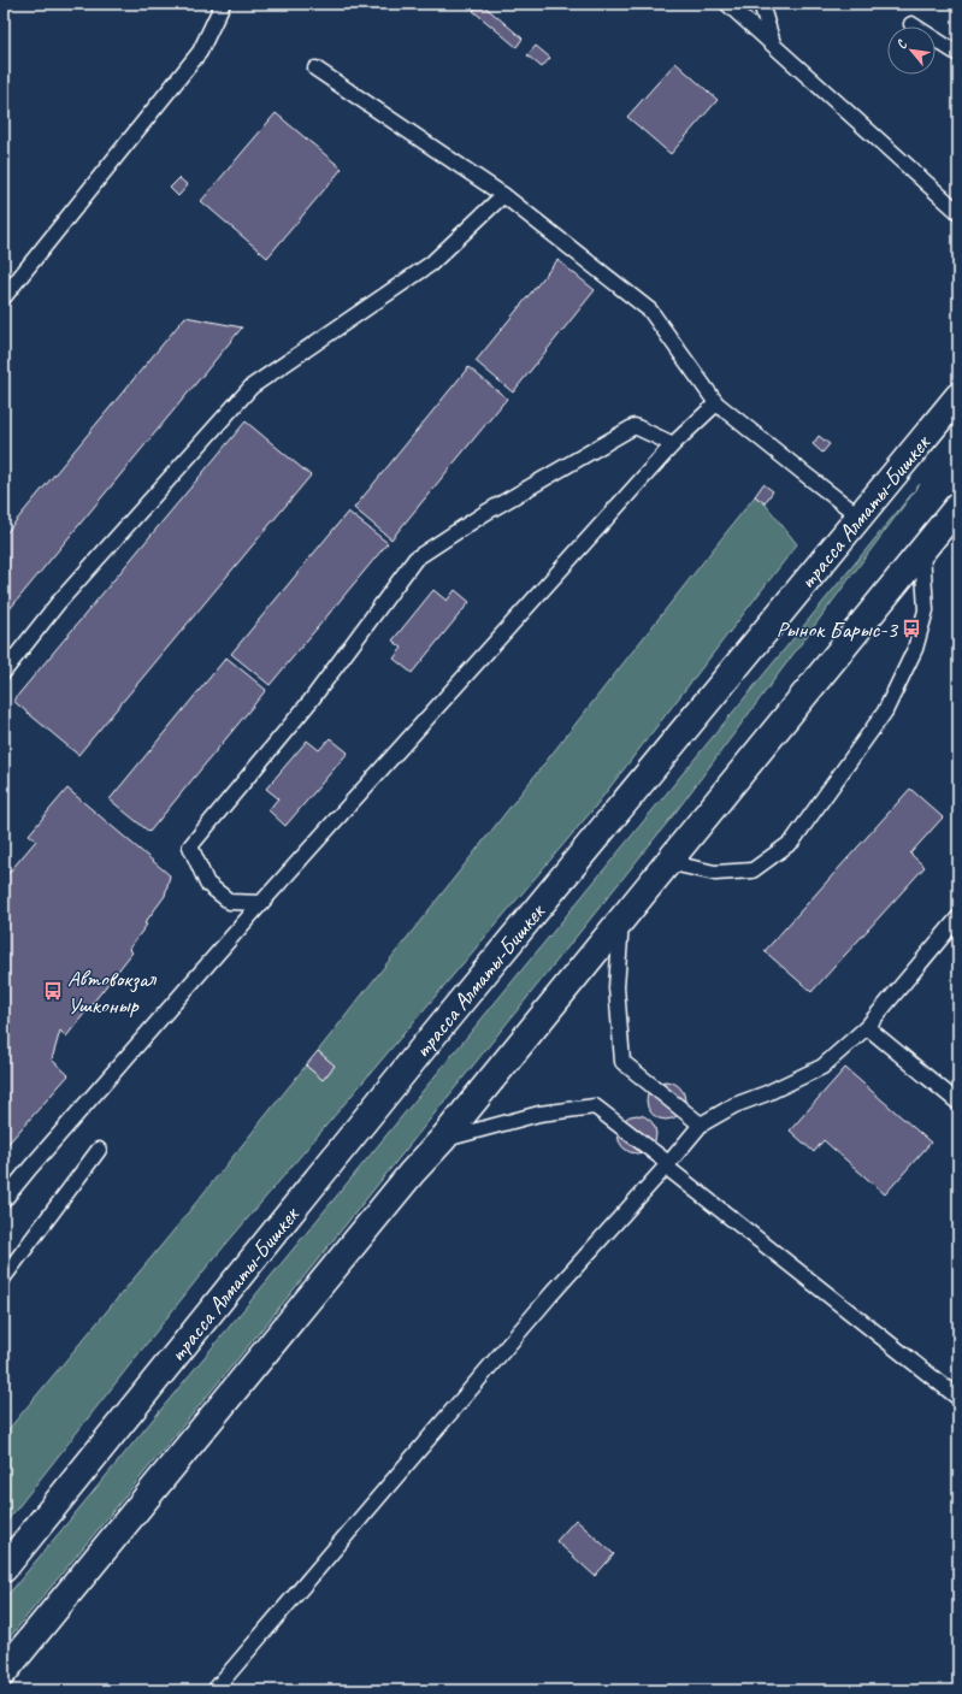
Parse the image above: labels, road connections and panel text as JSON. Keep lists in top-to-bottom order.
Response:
{
  "streets": {
    "highway": ["трасса Алматы-Бишкек"]
  },
  "places": {
    "bus stop": ["Рынок Барыс-3", "Автовокзал Ушконыр"]
  },
  "north": "top left"
}
